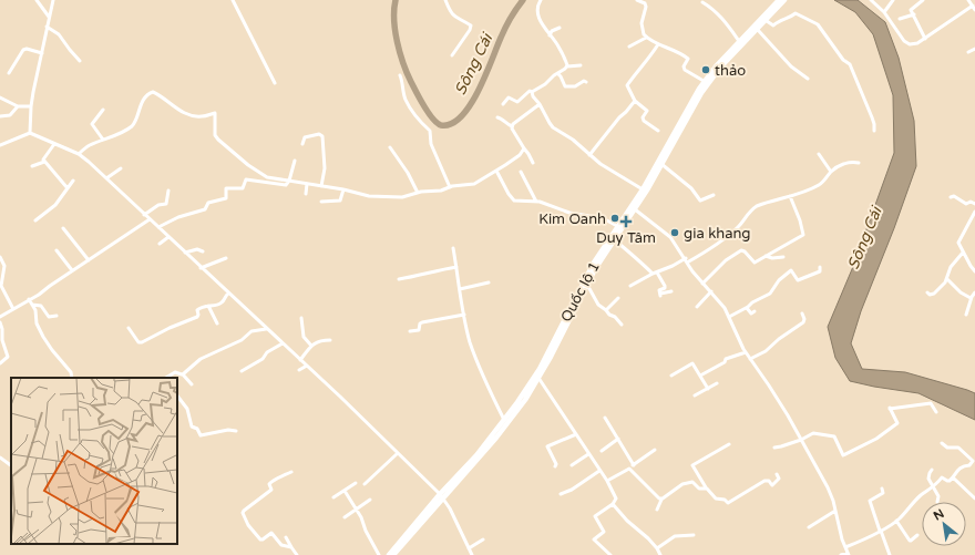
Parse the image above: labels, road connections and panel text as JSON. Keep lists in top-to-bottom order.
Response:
{
  "streets": {
    "highway": ["Quốc lộ 1"]
  },
  "water": ["Sông Cái"],
  "places": {
    "other": ["thảo", "Kim Oanh", "gia khang"],
    "health": ["Duy Tâm"]
  },
  "north": "top left"
}
